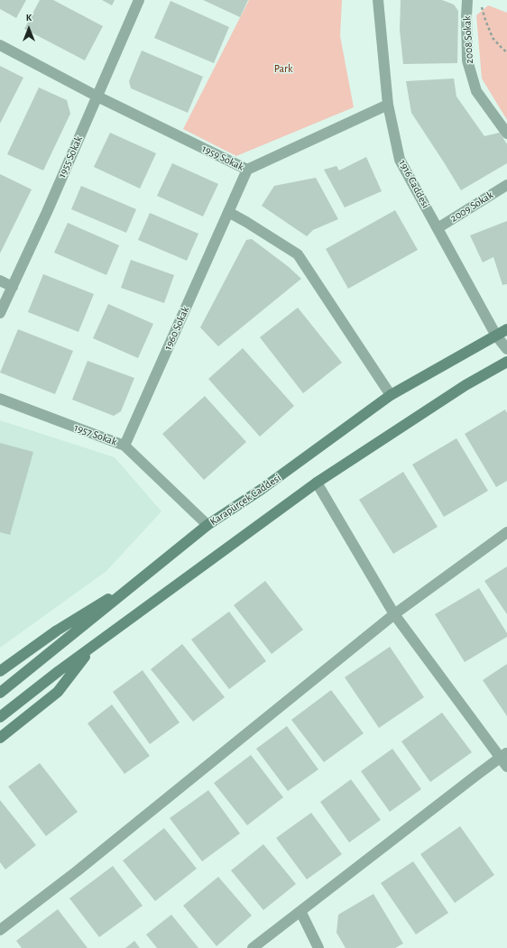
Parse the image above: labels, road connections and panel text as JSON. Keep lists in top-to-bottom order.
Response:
{
  "streets": {
    "main road": ["Karapürçek Caddesi"],
    "street": [
      "2008 Sokak",
      "1955 Sokak",
      "1959 Sokak",
      "1916 Caddesi",
      "2009 Sokak",
      "1960 Sokak",
      "1957 Sokak"
    ]
  },
  "crossings": [
    ["1955 Sokak", "1959 Sokak"],
    ["1959 Sokak", "1916 Caddesi"],
    ["1959 Sokak", "1960 Sokak"],
    ["1916 Caddesi", "2009 Sokak"],
    ["1916 Caddesi", "Karapürçek Caddesi"],
    ["1960 Sokak", "1957 Sokak"],
    ["1957 Sokak", "Karapürçek Caddesi"]
  ],
  "parks": ["Park"],
  "north": "top"
}
